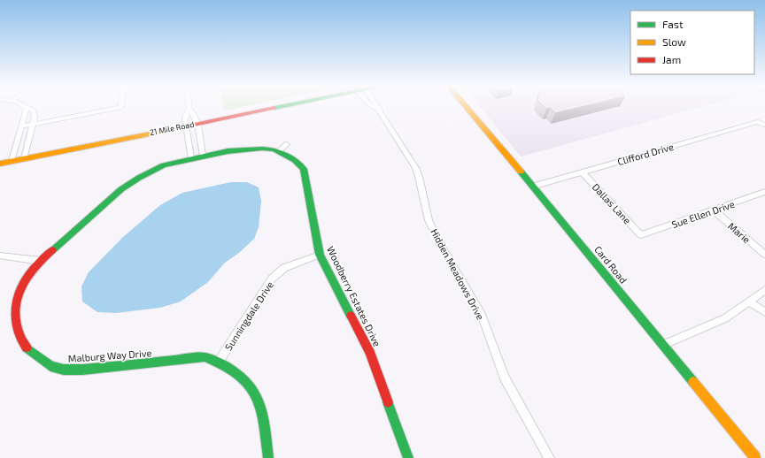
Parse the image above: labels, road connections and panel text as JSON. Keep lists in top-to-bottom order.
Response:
{
  "streets": {
    "street": [
      "21 Mile Road",
      "Clifford Drive",
      "Dallas Lane",
      "Sue Ellen Drive",
      "Marie",
      "Card Road",
      "Hidden Meadows Drive",
      "Woodberry Estates Drive",
      "Sunningdale Drive",
      "Malburg Way Drive"
    ]
  },
  "crossings": [
    ["Clifford Drive", "Dallas Lane"],
    ["Clifford Drive", "Card Road"],
    ["Dallas Lane", "Sue Ellen Drive"],
    ["Sue Ellen Drive", "Marie"],
    ["Woodberry Estates Drive", "Sunningdale Drive"],
    ["Woodberry Estates Drive", "Malburg Way Drive"],
    ["Sunningdale Drive", "Malburg Way Drive"]
  ],
  "legend": ["Fast", "Slow", "Jam"]
}
